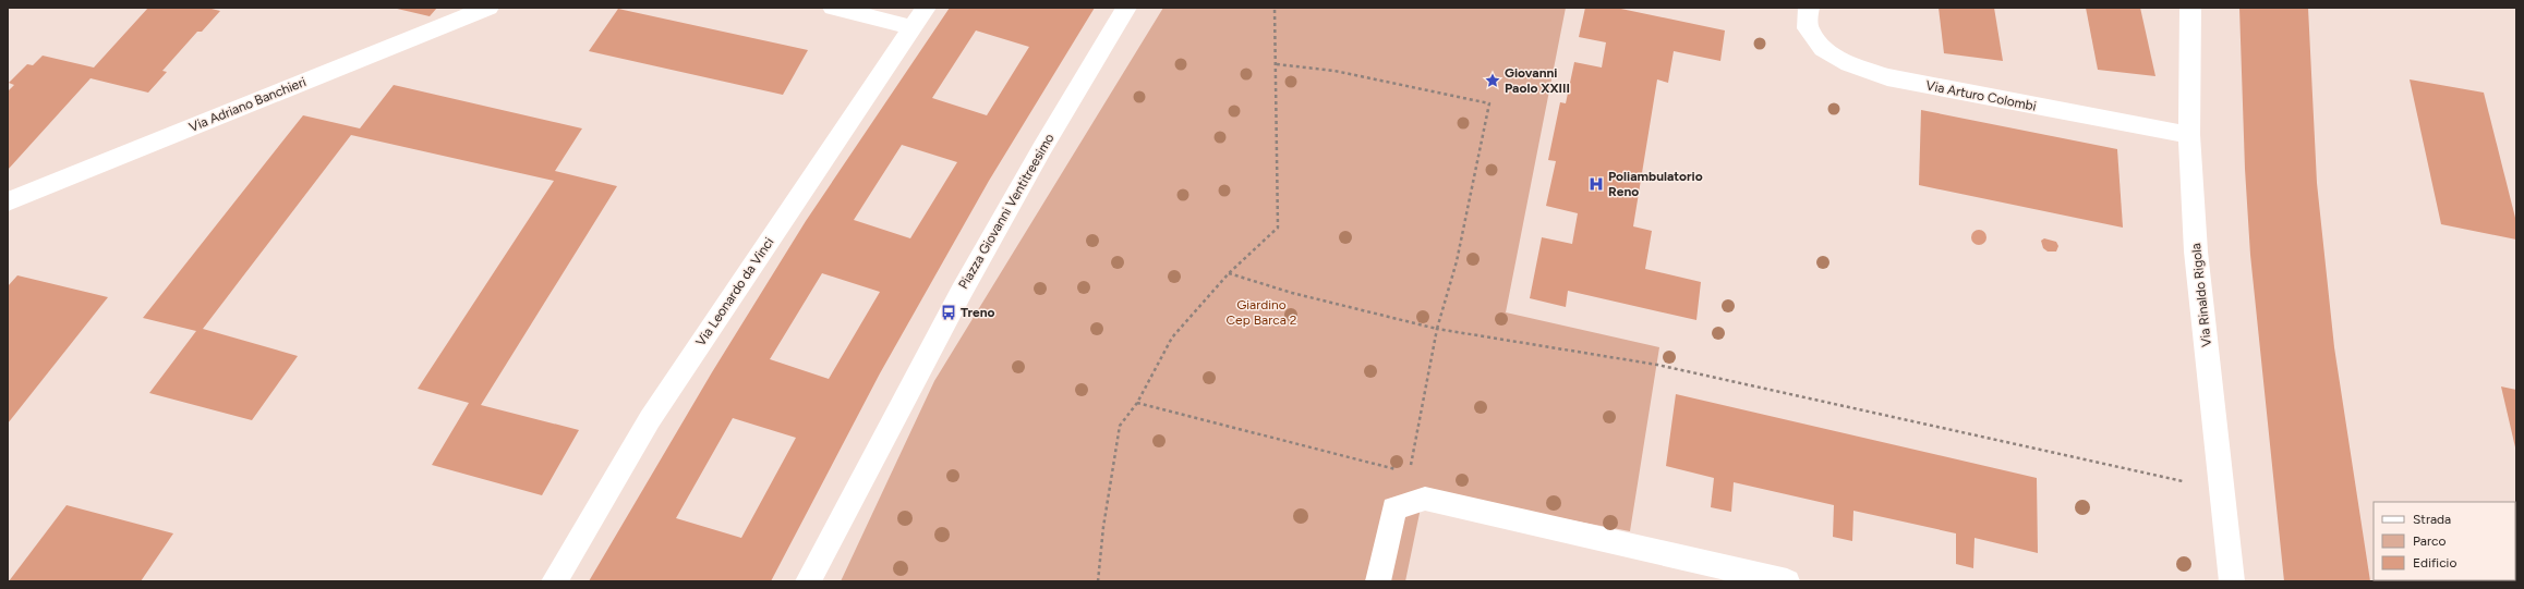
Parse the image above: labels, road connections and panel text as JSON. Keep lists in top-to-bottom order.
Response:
{
  "streets": {
    "street": [
      "Via Arturo Colombi",
      "Via Adriano Banchieri",
      "Piazza Giovanni Ventitreesimo",
      "Via Leonardo da Vinci",
      "Via Rinaldo Rigola"
    ]
  },
  "crossings": [
    ["Via Arturo Colombi", "Via Rinaldo Rigola"]
  ],
  "parks": ["Giardino Cep Barca 2"],
  "places": {
    "place": ["Giovanni Paolo XXIII"],
    "hospital": ["Poliambulatorio Reno"],
    "bus stop": ["Treno"]
  },
  "legend": ["Strada", "Parco", "Edificio"]
}
